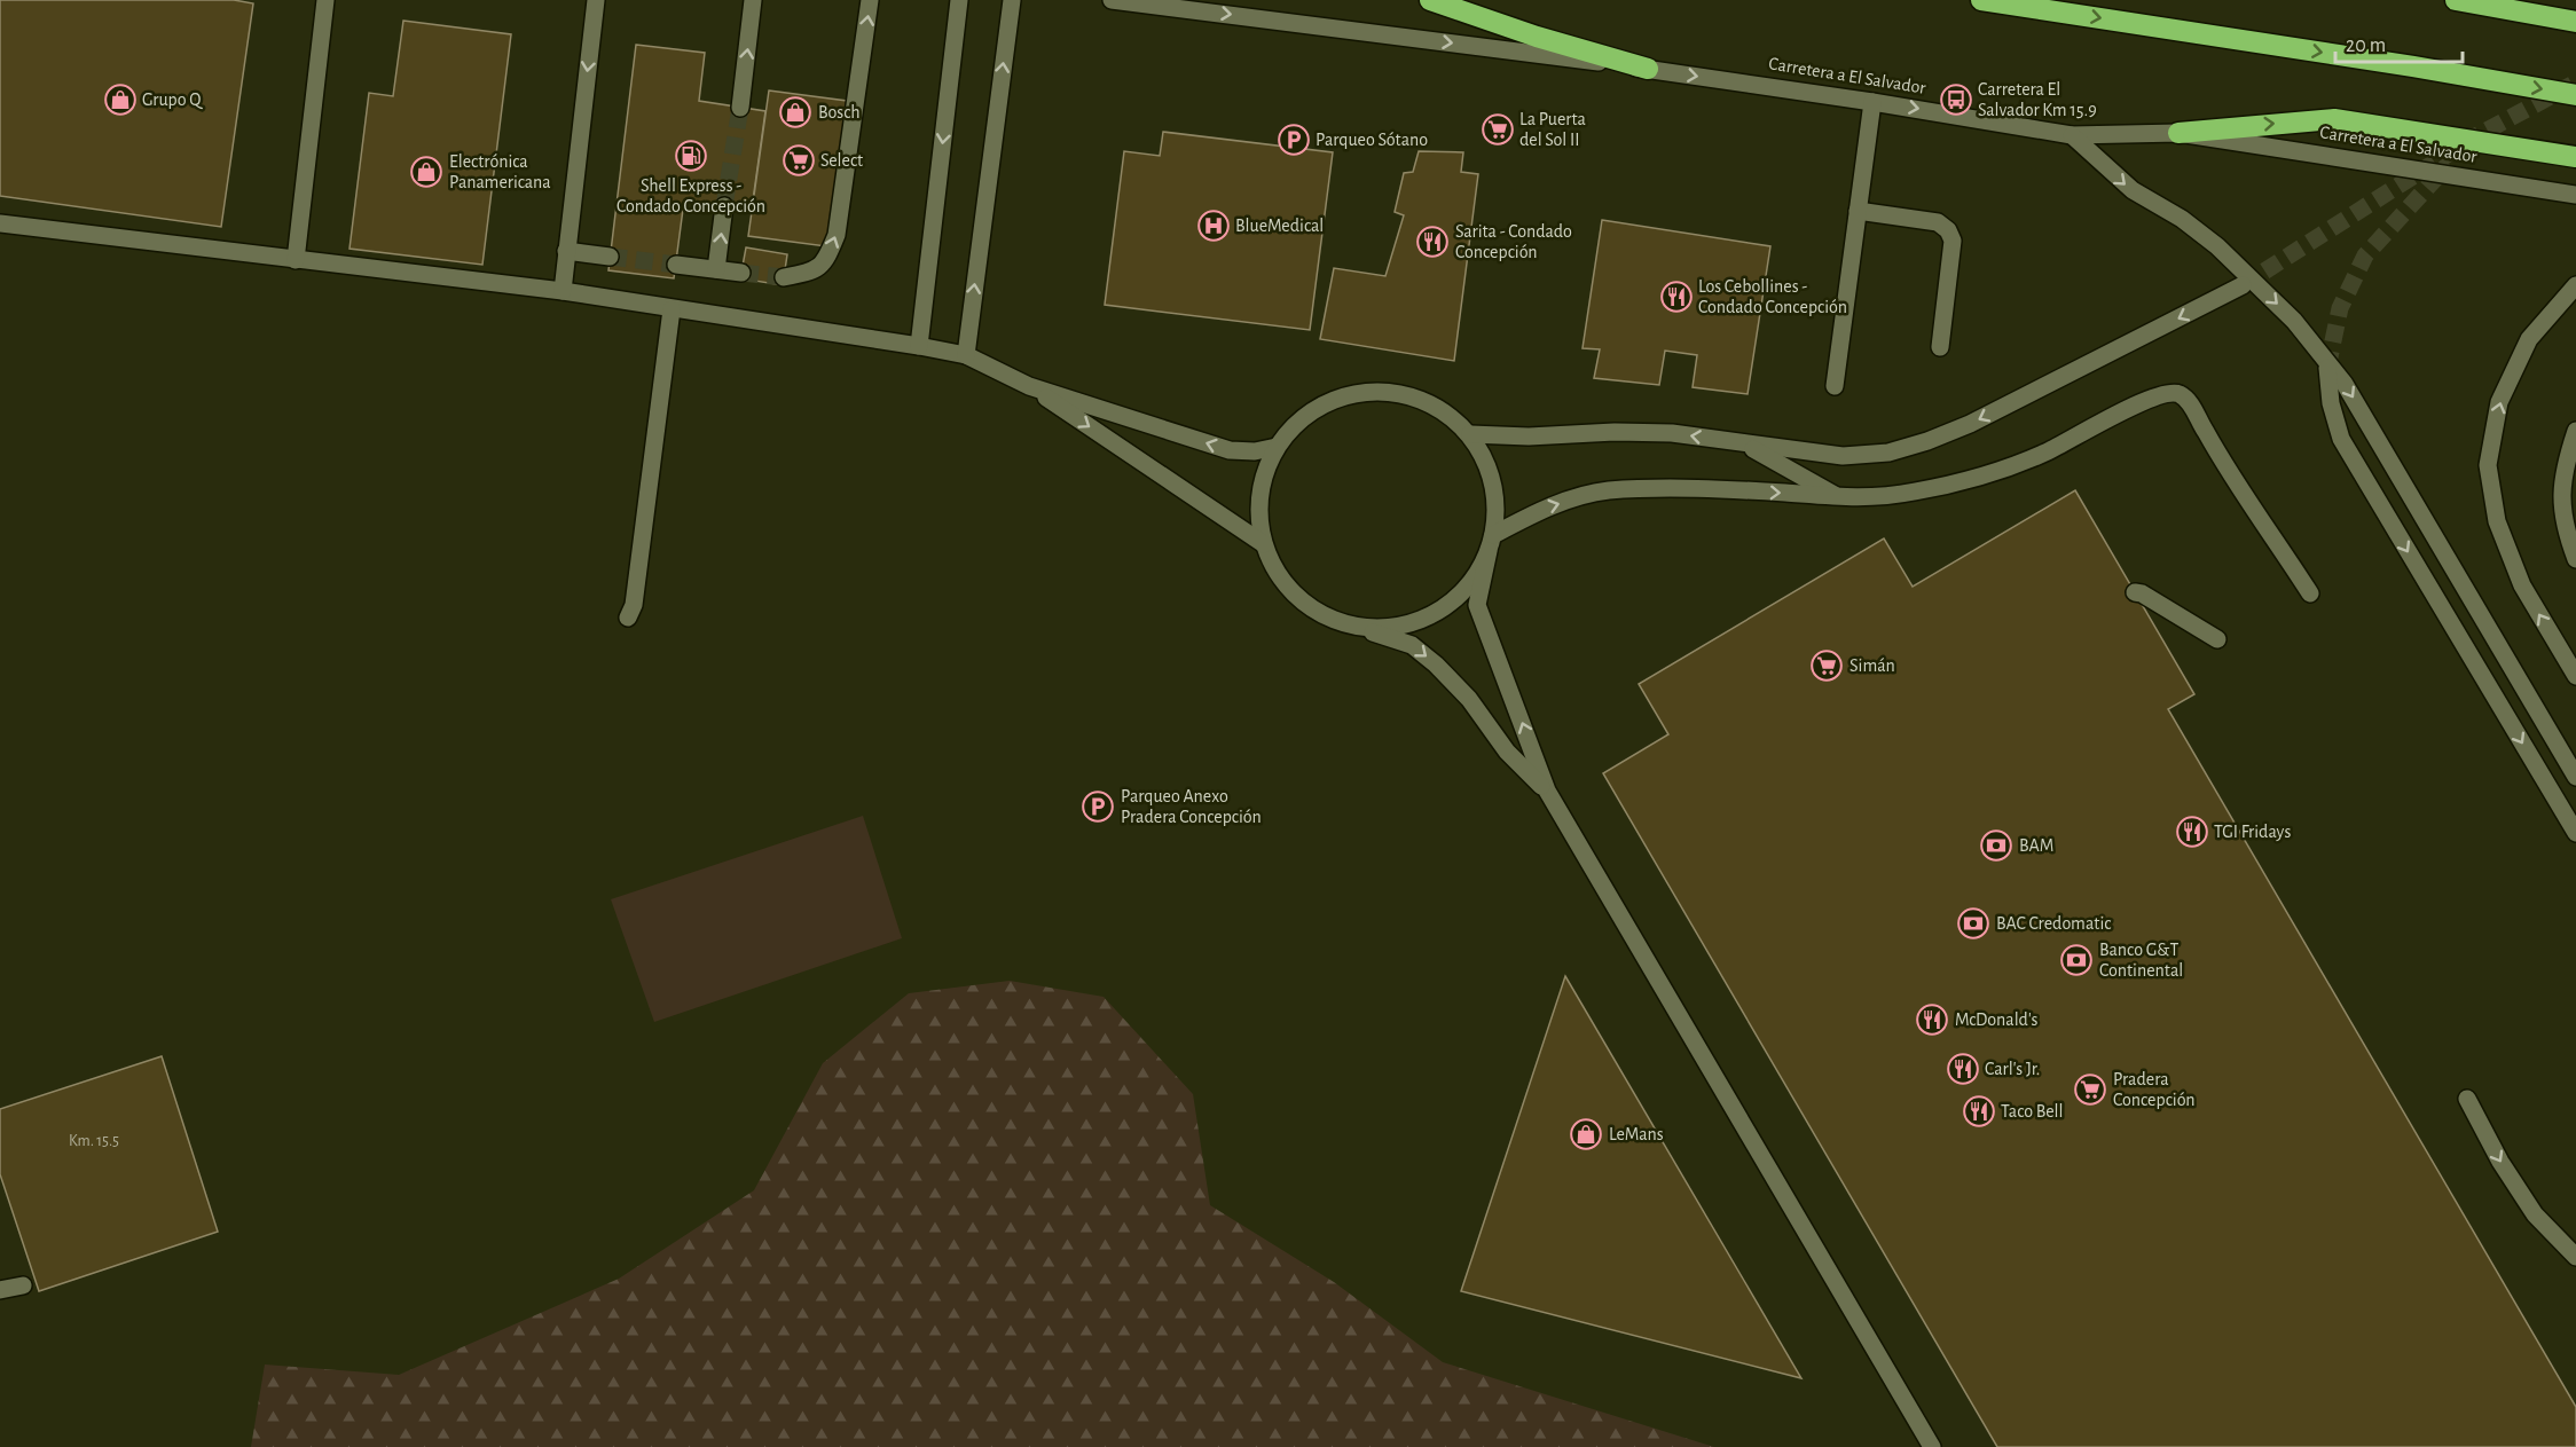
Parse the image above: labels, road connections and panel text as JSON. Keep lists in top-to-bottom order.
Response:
{
  "streets": {
    "street": ["Carretera a El Salvador"]
  },
  "one_way": ["Carretera a El Salvador"],
  "places": {
    "shop": [
      "Grupo Q",
      "Bosch",
      "Electrónica Panamericana",
      "LeMans"
    ],
    "bus stop": ["Carretera El Salvador Km 15.9"],
    "supermarket": [
      "La Puerta del Sol II",
      "Select",
      "Simán",
      "Pradera Concepción"
    ],
    "parking": ["Parqueo Sótano", "Parqueo Anexo Pradera Concepción"],
    "fuel station": ["Shell Express - Condado Concepción"],
    "hospital": ["BlueMedical"],
    "restaurant": [
      "Sarita - Condado Concepción",
      "Los Cebollines - Condado Concepción",
      "TGI Fridays",
      "McDonald's",
      "Carl's Jr.",
      "Taco Bell"
    ],
    "bank": ["BAM", "BAC Credomatic", "Banco G&T Continental"]
  },
  "house_numbers": ["Km. 15.5"],
  "scale_bar": "20 m"
}
